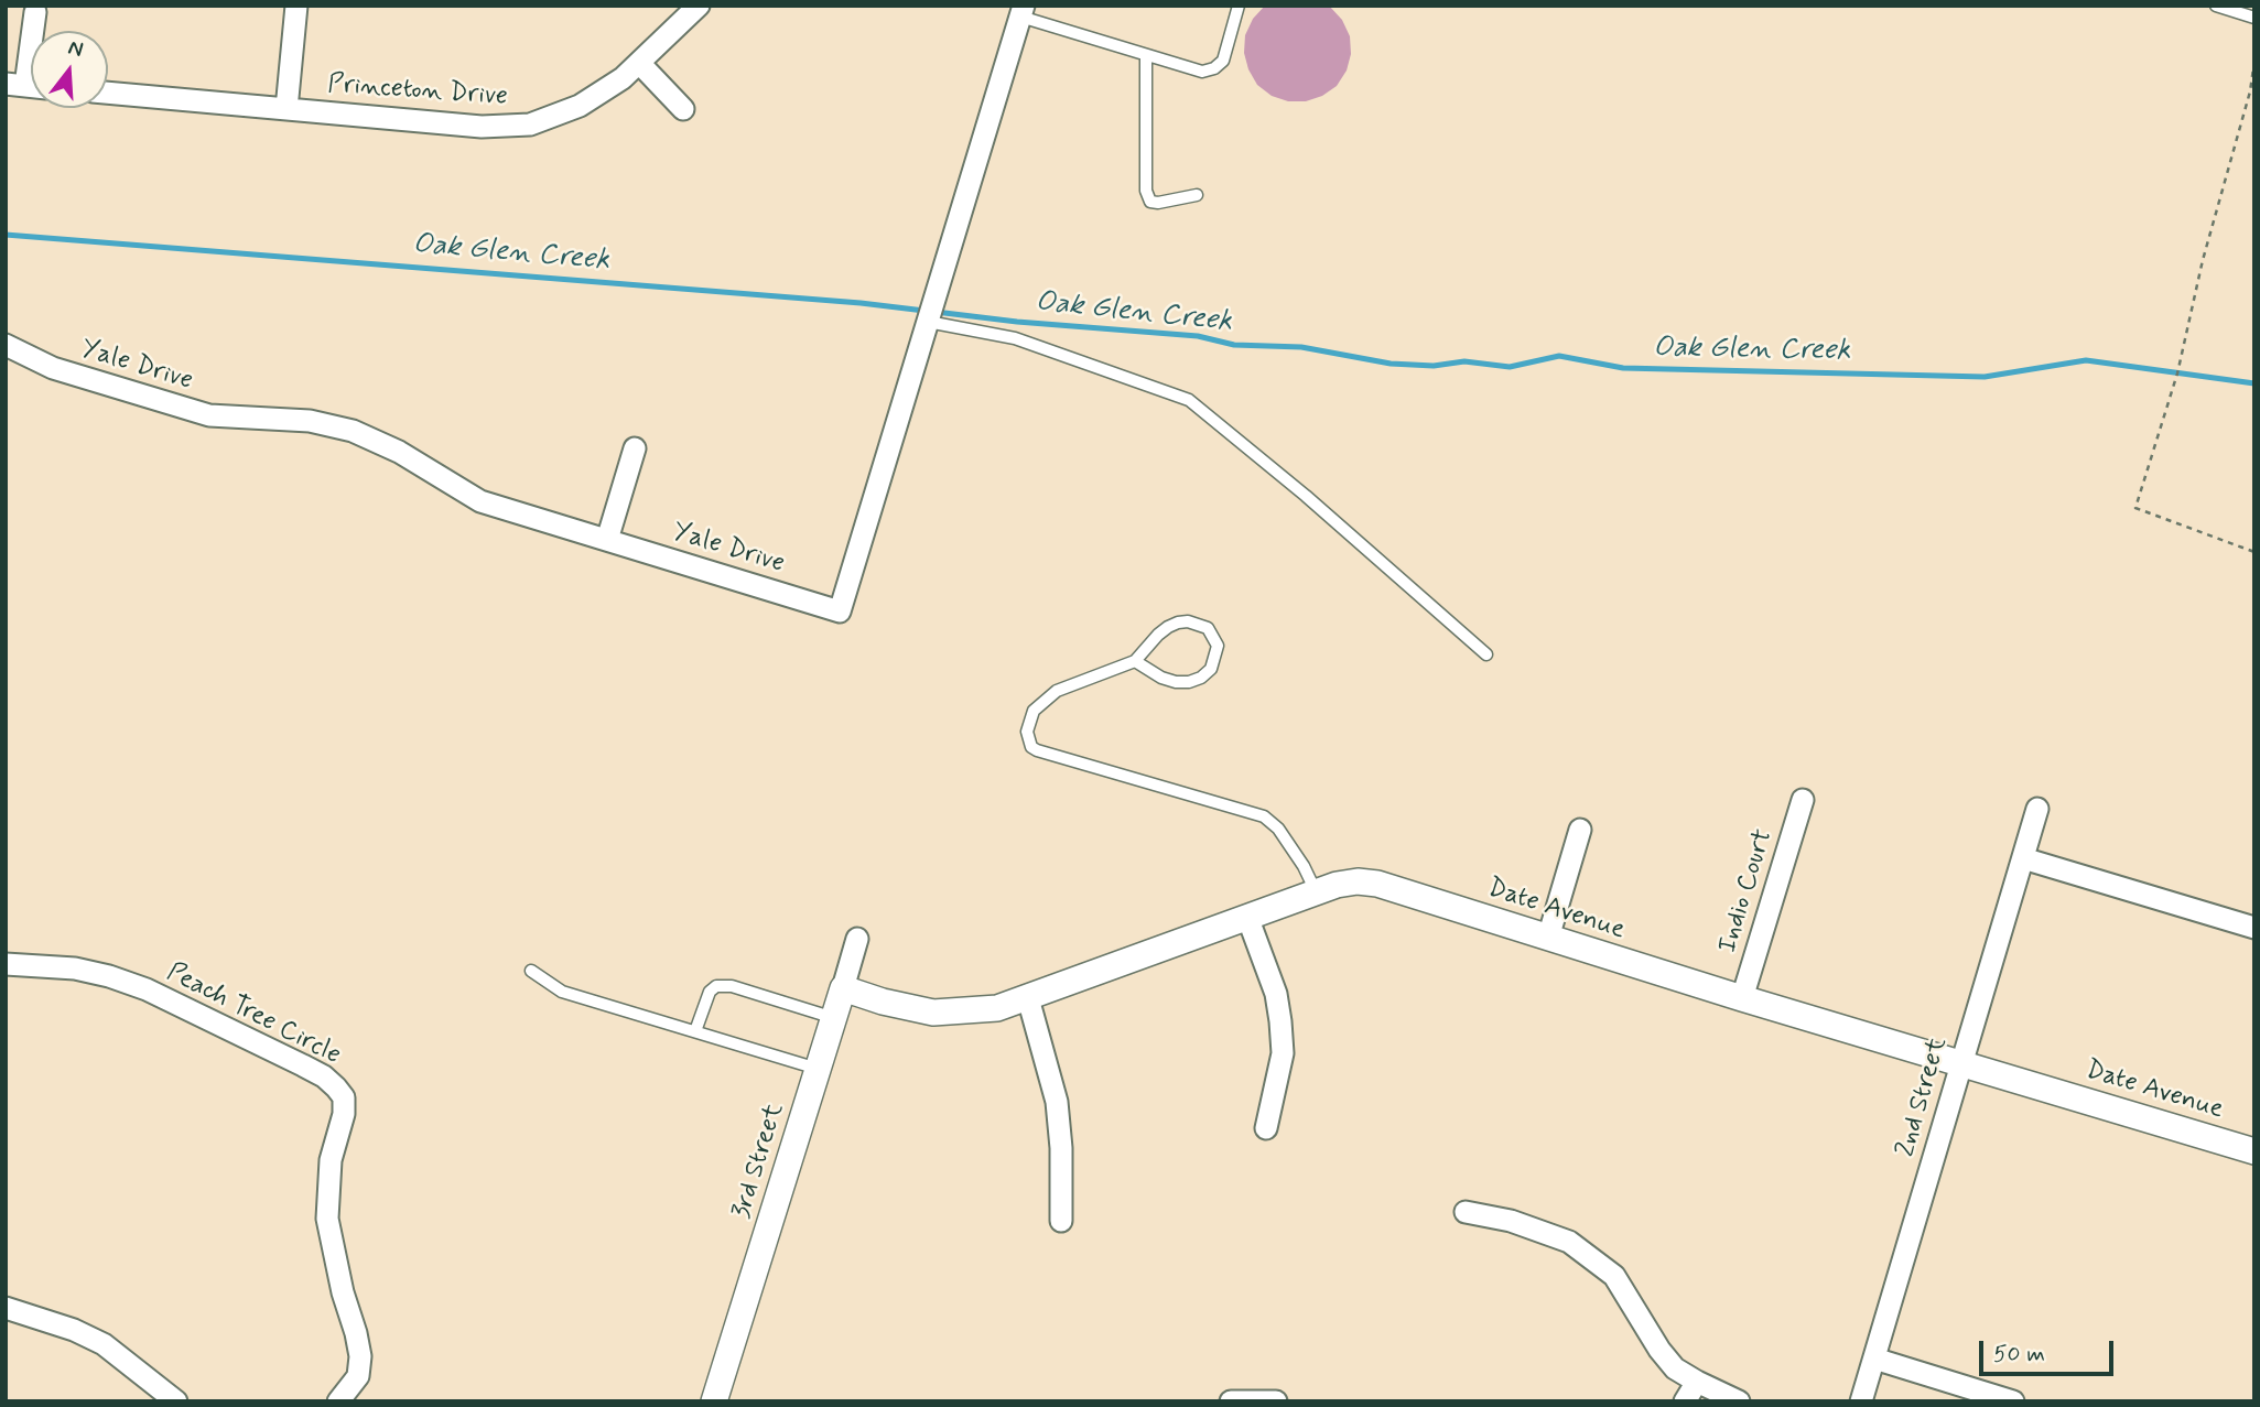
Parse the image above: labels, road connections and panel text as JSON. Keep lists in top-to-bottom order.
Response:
{
  "streets": {
    "street": [
      "Princeton Drive",
      "Yale Drive",
      "Indio Court",
      "Date Avenue",
      "Peach Tree Circle",
      "2nd Street",
      "3rd Street"
    ]
  },
  "crossings": [
    ["Indio Court", "Date Avenue"],
    ["Date Avenue", "2nd Street"],
    ["Date Avenue", "3rd Street"]
  ],
  "water": ["Oak Glen Creek"],
  "scale_bar": "50 m",
  "north": "top"
}
